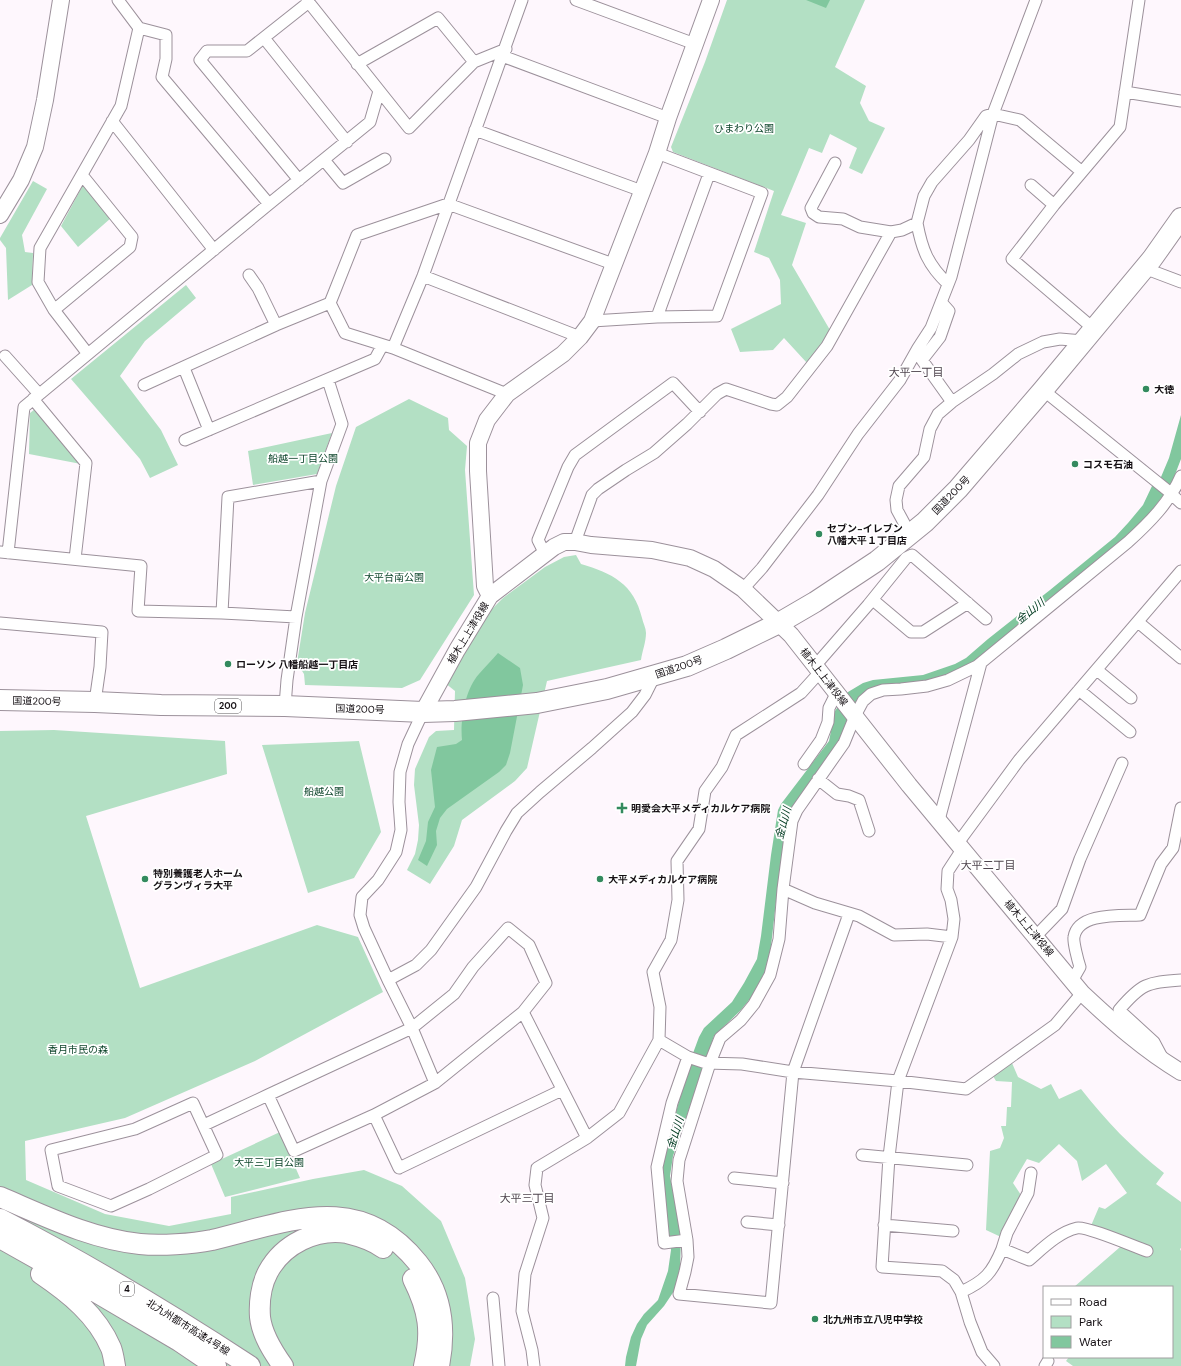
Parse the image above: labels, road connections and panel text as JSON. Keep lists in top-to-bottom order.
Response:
{
  "streets": {
    "highway": [
      "国道200号",
      "200",
      "4",
      "北九州都市高速4号線"
    ],
    "main road": ["植木上上津役線"]
  },
  "crossings": [
    ["国道200号", "植木上上津役線"]
  ],
  "districts": ["大平一丁目", "大平二丁目", "大平三丁目"],
  "water": ["金山川"],
  "parks": [
    "ひまわり公園",
    "船越一丁目公園",
    "大平台南公園",
    "船越公園",
    "香月市民の森",
    "大平三丁目公園"
  ],
  "places": {
    "other": [
      "大徳",
      "コスモ石油",
      "セブン-イレブン 八幡大平１丁目店",
      "ローソン 八幡船越一丁目店",
      "特別養護老人ホーム グランヴィラ大平",
      "大平メディカルケア病院",
      "北九州市立八児中学校"
    ],
    "health": ["明愛会大平メディカルケア病院"]
  },
  "legend": ["Road", "Park", "Water"]
}
